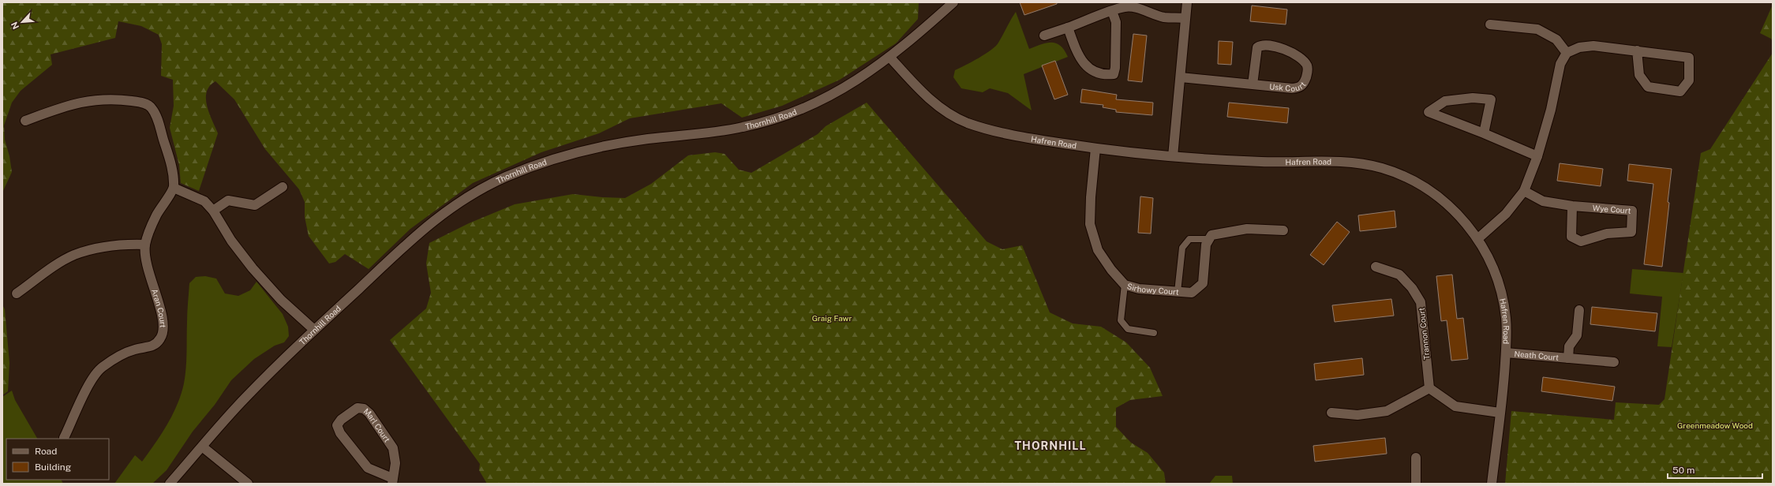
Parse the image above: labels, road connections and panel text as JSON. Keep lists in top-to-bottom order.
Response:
{
  "streets": {
    "street": [
      "Usk Court",
      "Thornhill Road",
      "Hafren Road",
      "Wye Court",
      "Sirhowy Court",
      "Aran Court",
      "Trannon Court",
      "Neath Court",
      "Marl Court"
    ]
  },
  "crossings": [
    ["Thornhill Road", "Hafren Road"],
    ["Hafren Road", "Sirhowy Court"],
    ["Hafren Road", "Neath Court"]
  ],
  "districts": ["THORNHILL"],
  "parks": ["Graig Fawr", "Greenmeadow Wood"],
  "legend": ["Road", "Building"],
  "scale_bar": "50 m",
  "north": "bottom left"
}
